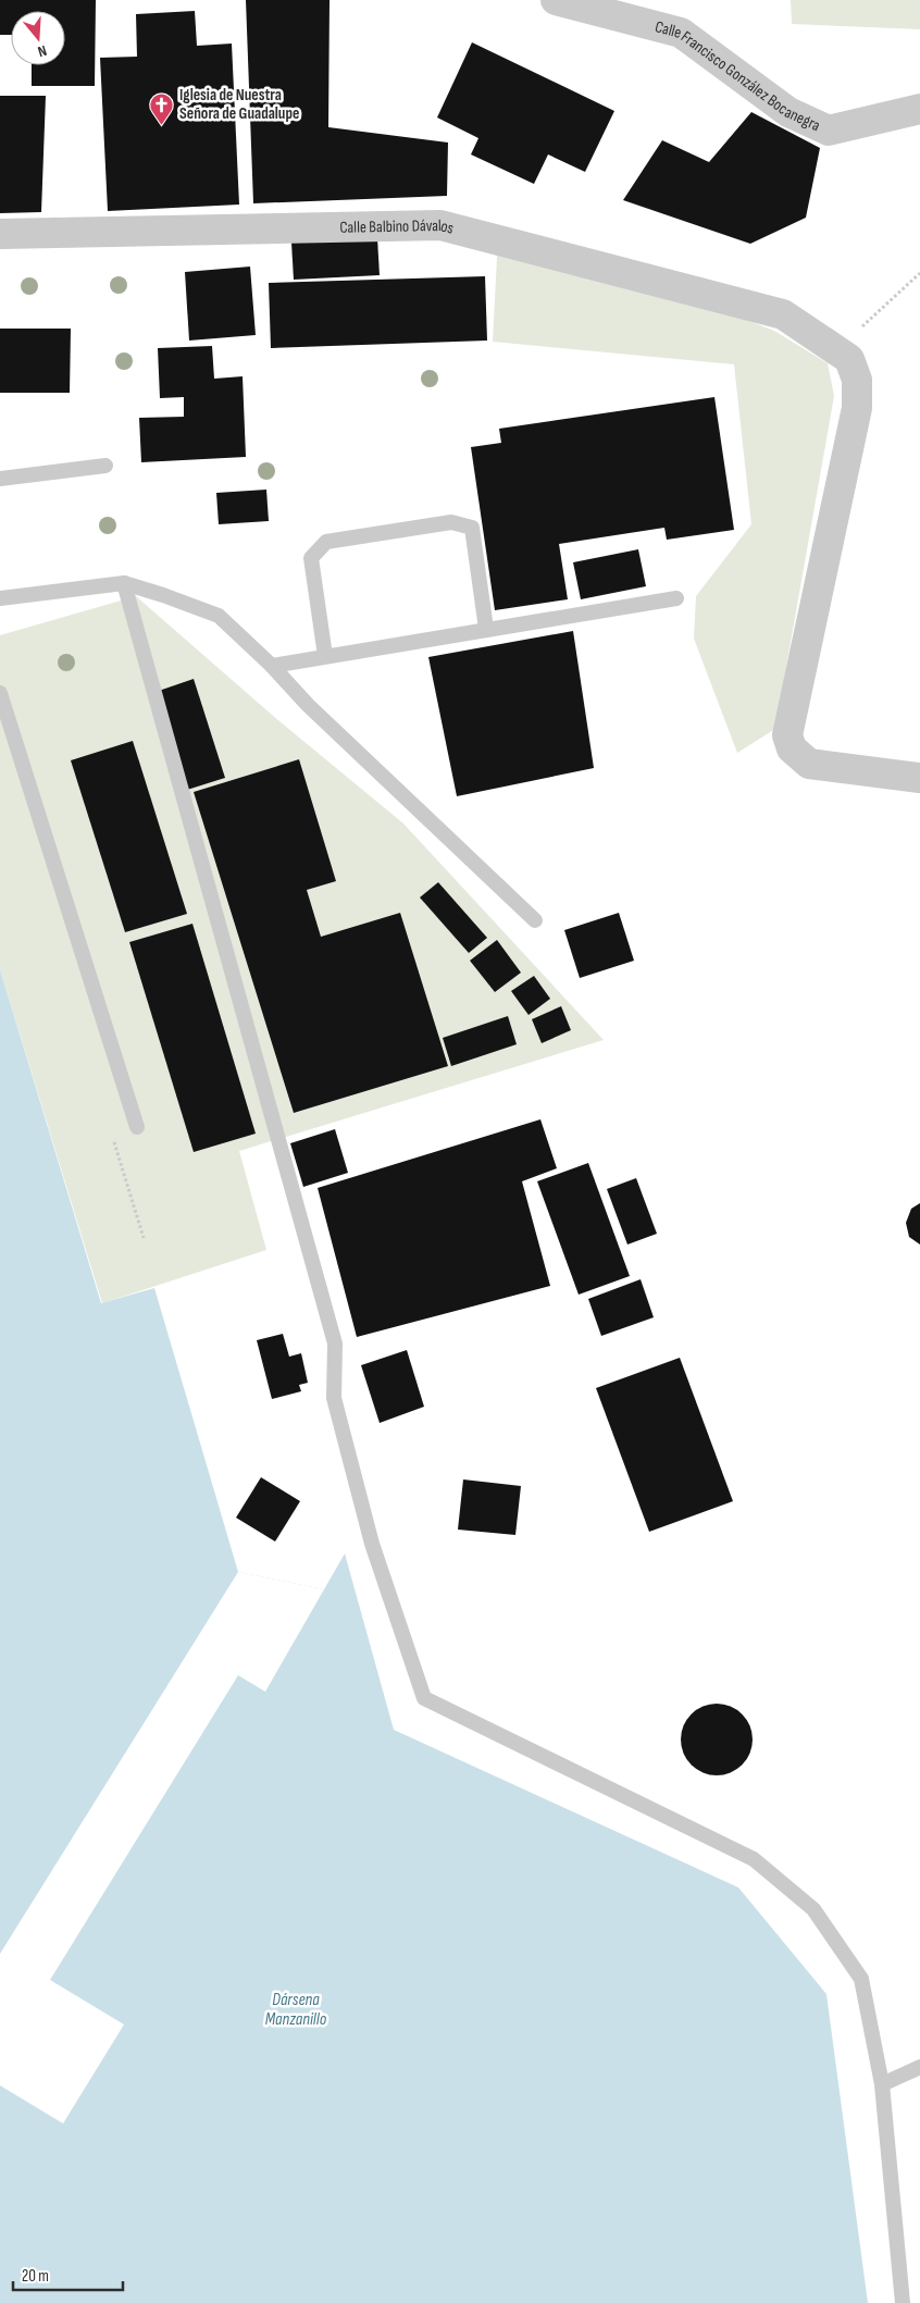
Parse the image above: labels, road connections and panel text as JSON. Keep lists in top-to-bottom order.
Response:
{
  "streets": {
    "street": ["Calle Francisco González Bocanegra", "Calle Balbino Dávalos"]
  },
  "water": ["Dársena Manzanillo"],
  "places": {
    "church": ["Iglesia de Nuestra Señora de Guadalupe"]
  },
  "scale_bar": "20 m",
  "north": "bottom"
}
